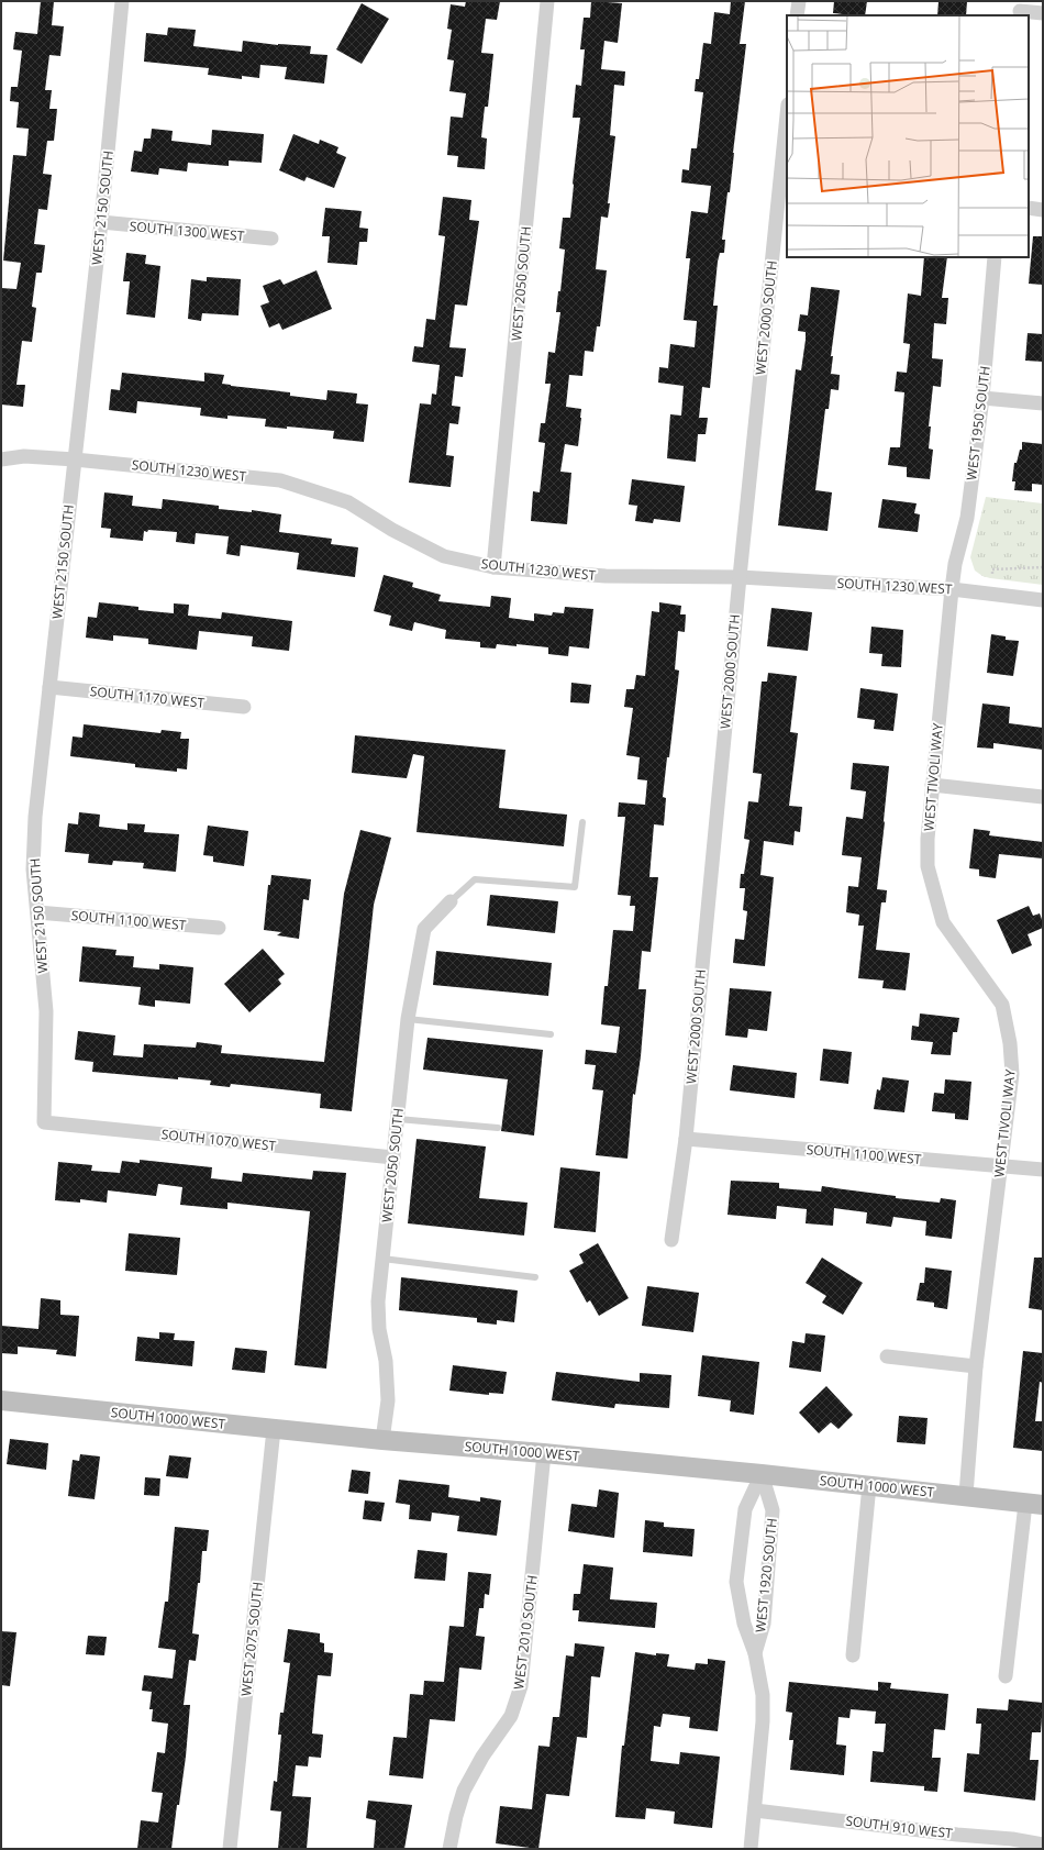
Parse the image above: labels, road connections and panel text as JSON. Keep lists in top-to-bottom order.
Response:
{
  "streets": {
    "main road": ["SOUTH 1000 WEST"],
    "street": [
      "WEST 2150 SOUTH",
      "SOUTH 1300 WEST",
      "WEST 2050 SOUTH",
      "WEST 2000 SOUTH",
      "WEST 1950 SOUTH",
      "SOUTH 1230 WEST",
      "SOUTH 1170 WEST",
      "WEST TIVOLI WAY",
      "SOUTH 1100 WEST",
      "SOUTH 1070 WEST",
      "WEST 1920 SOUTH",
      "WEST 2010 SOUTH",
      "WEST 2075 SOUTH",
      "SOUTH 910 WEST"
    ]
  },
  "crossings": [
    ["WEST 2150 SOUTH", "SOUTH 1300 WEST"],
    ["WEST 2150 SOUTH", "SOUTH 1230 WEST"],
    ["WEST 2150 SOUTH", "SOUTH 1170 WEST"],
    ["WEST 2150 SOUTH", "SOUTH 1100 WEST"],
    ["WEST 2150 SOUTH", "SOUTH 1070 WEST"],
    ["WEST 2050 SOUTH", "SOUTH 1230 WEST"],
    ["WEST 2050 SOUTH", "SOUTH 1070 WEST"],
    ["WEST 2050 SOUTH", "SOUTH 1000 WEST"],
    ["WEST 2000 SOUTH", "SOUTH 1230 WEST"],
    ["WEST 2000 SOUTH", "SOUTH 1100 WEST"],
    ["WEST 1950 SOUTH", "SOUTH 1230 WEST"],
    ["WEST 1950 SOUTH", "WEST TIVOLI WAY"],
    ["SOUTH 1230 WEST", "WEST TIVOLI WAY"],
    ["WEST TIVOLI WAY", "SOUTH 1100 WEST"],
    ["WEST TIVOLI WAY", "SOUTH 1000 WEST"],
    ["SOUTH 1000 WEST", "WEST 1920 SOUTH"],
    ["SOUTH 1000 WEST", "WEST 2010 SOUTH"],
    ["SOUTH 1000 WEST", "WEST 2075 SOUTH"],
    ["WEST 1920 SOUTH", "SOUTH 910 WEST"]
  ]
}
